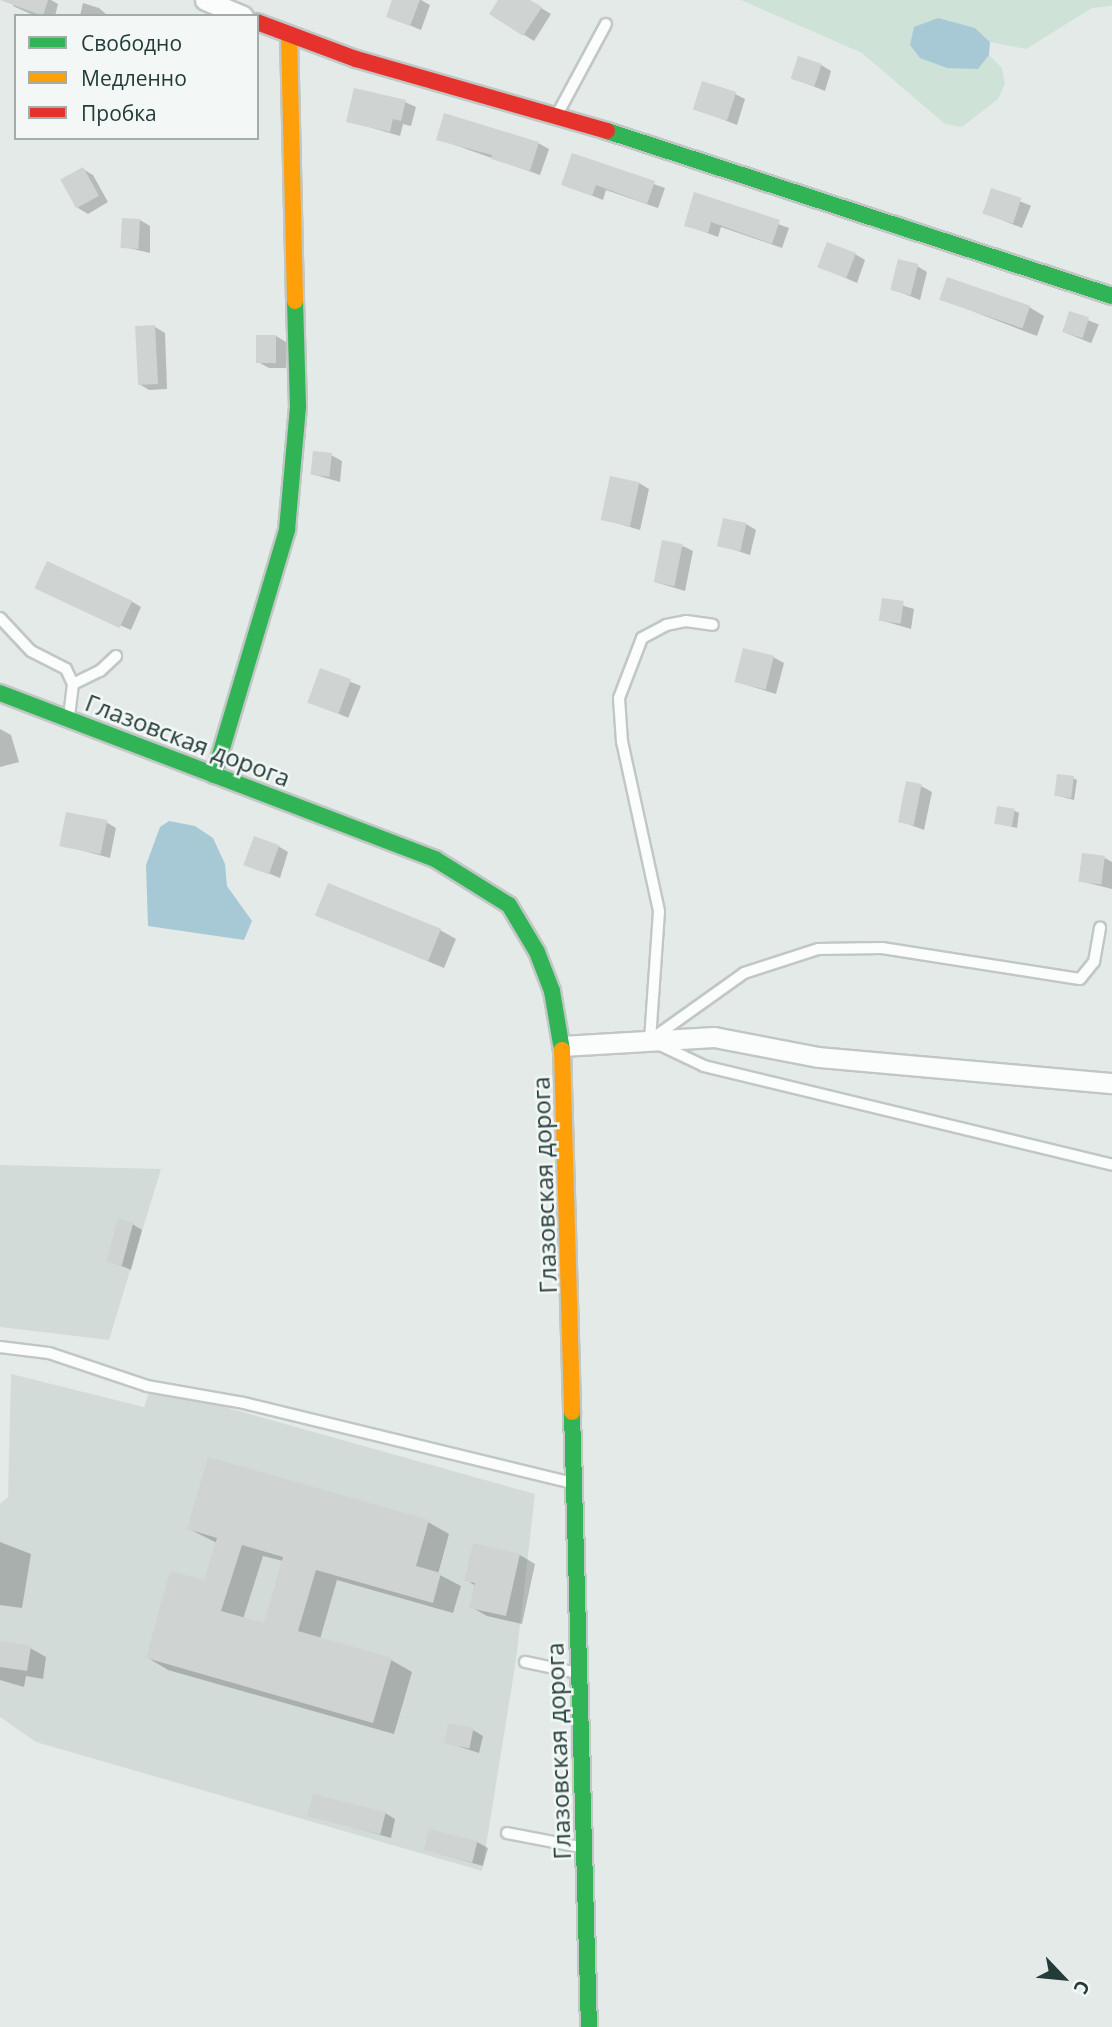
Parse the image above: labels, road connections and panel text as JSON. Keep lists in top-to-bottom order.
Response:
{
  "streets": {
    "street": ["Глазовская дорога"]
  },
  "legend": ["Свободно", "Медленно", "Пробка"],
  "north": "bottom right"
}
